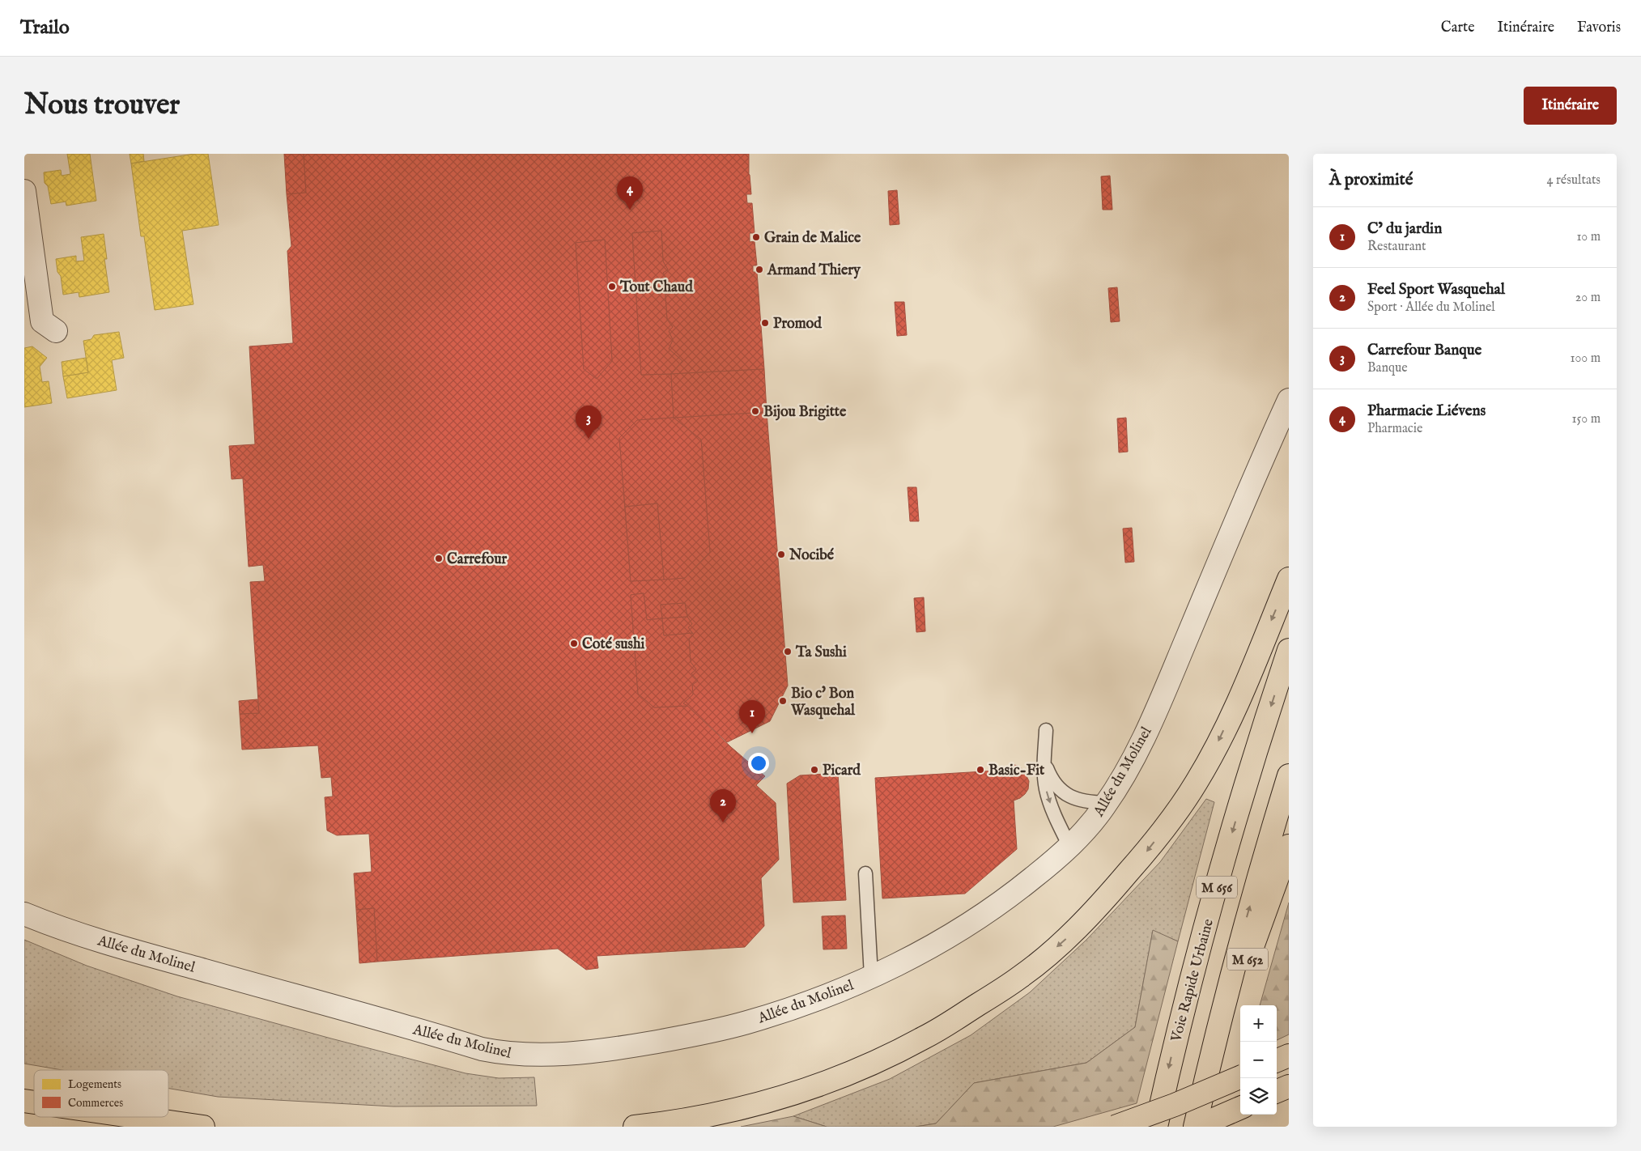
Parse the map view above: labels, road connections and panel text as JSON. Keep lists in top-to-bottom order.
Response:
{
  "streets": {
    "highway": ["M 656", "M 652", "Voie Rapide Urbaine"],
    "street": ["Allée du Molinel"]
  },
  "crossings": [
    ["M 656", "M 652"]
  ],
  "places": [
    "Grain de Malice",
    "Armand Thiery",
    "Tout Chaud",
    "Promod",
    "Bijou Brigitte",
    "Nocibé",
    "Carrefour",
    "Coté sushi",
    "Ta Sushi",
    "Bio c' Bon Wasquehal",
    "Picard",
    "Basic-Fit"
  ],
  "legend": ["Logements", "Commerces"],
  "page": {
    "header": "Trailo",
    "nav": ["Carte", "Itinéraire", "Favoris"],
    "buttons": "Itinéraire",
    "title": "Nous trouver",
    "heading": ["À proximité", "4 résultats"],
    "pins": [
      "4",
      "3",
      "1",
      "2"
    ],
    "list": [
      {
        "mark": "1",
        "name": "C’ du jardin",
        "note": "Restaurant",
        "value": "10 m"
      },
      {
        "mark": "2",
        "name": "Feel Sport Wasquehal",
        "note": "Sport · Allée du Molinel",
        "value": "20 m"
      },
      {
        "mark": "3",
        "name": "Carrefour Banque",
        "note": "Banque",
        "value": "100 m"
      },
      {
        "mark": "4",
        "name": "Pharmacie Liévens",
        "note": "Pharmacie",
        "value": "150 m"
      }
    ],
    "map_buttons": ["+", "−"]
  }
}
